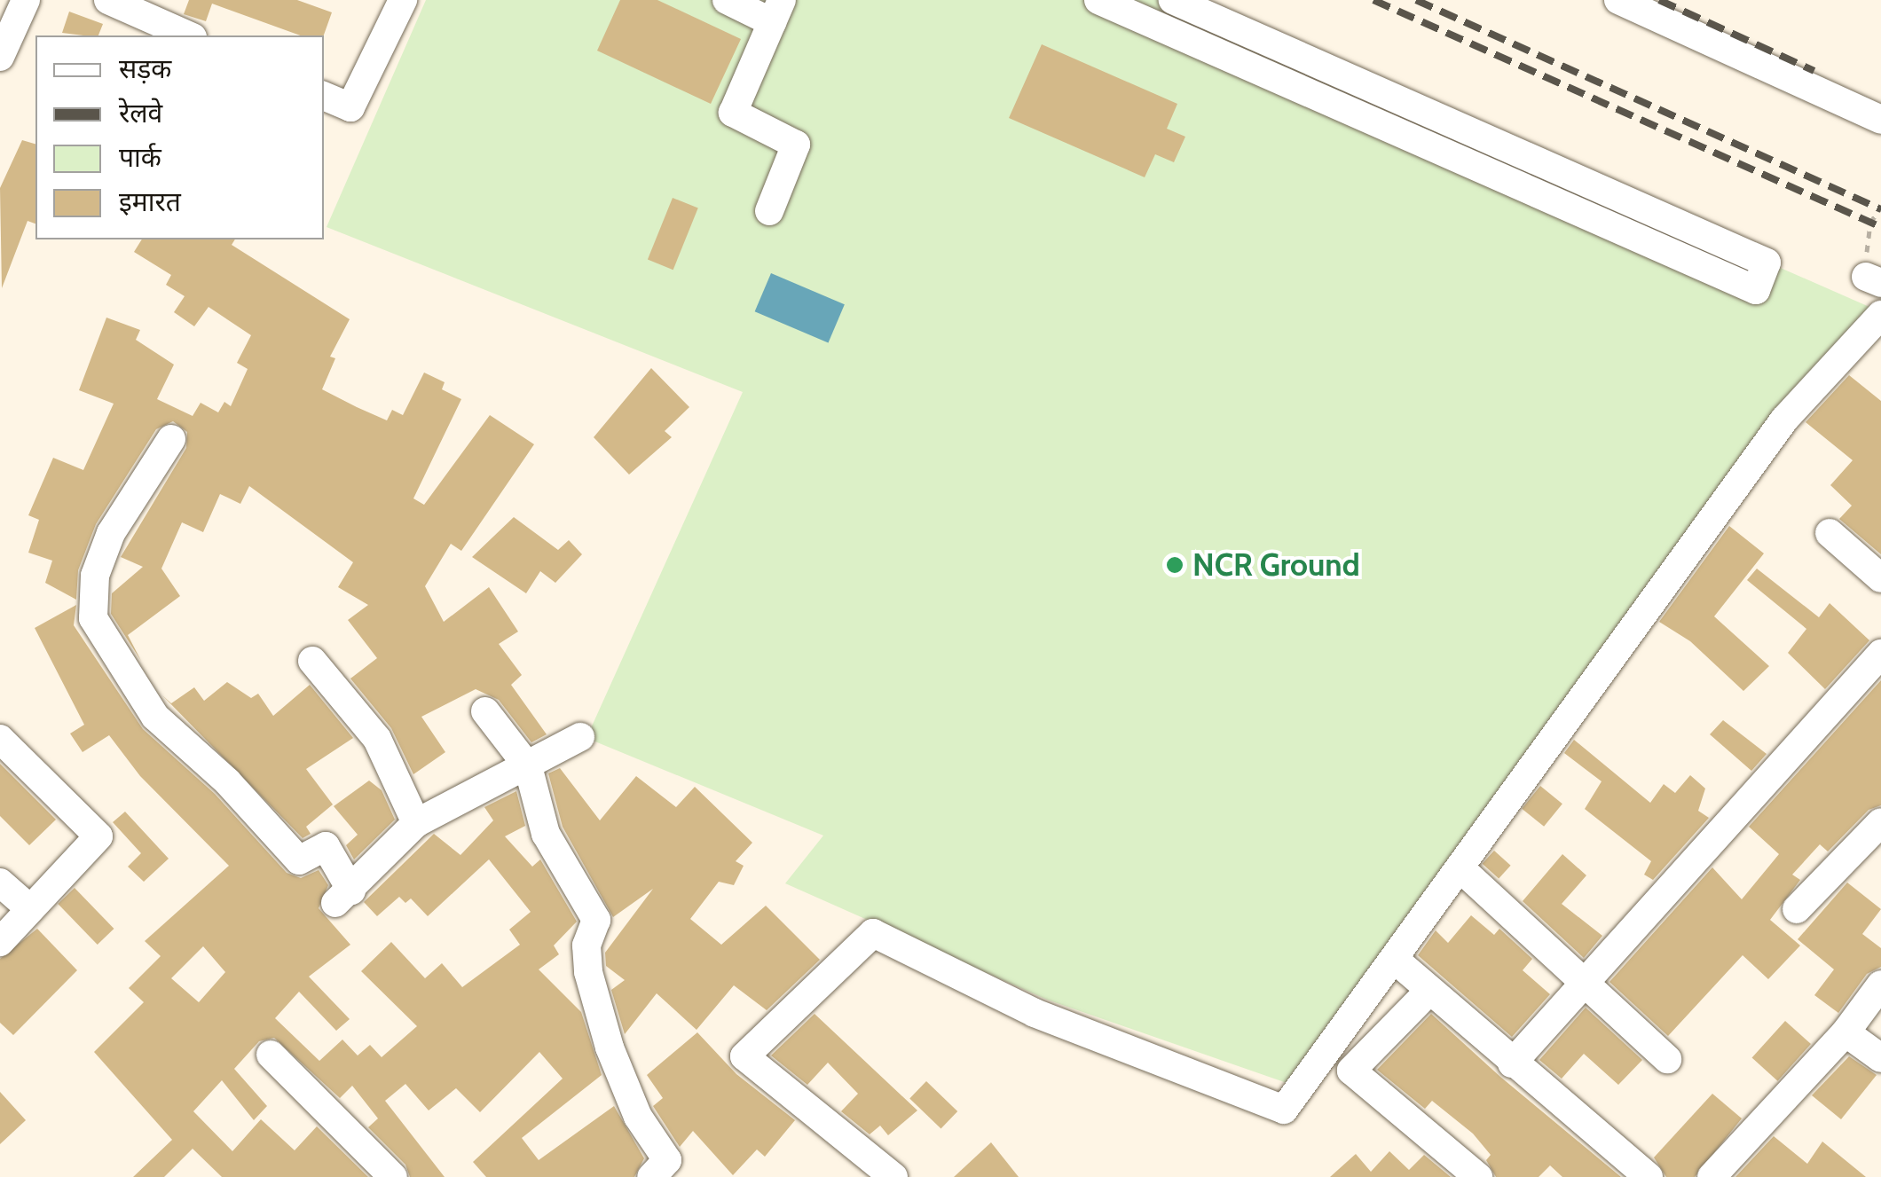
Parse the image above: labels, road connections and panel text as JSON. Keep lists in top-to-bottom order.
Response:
{
  "places": ["NCR Ground"],
  "legend": [
    "सड़क",
    "रेलवे",
    "पार्क",
    "इमारत"
  ]
}
